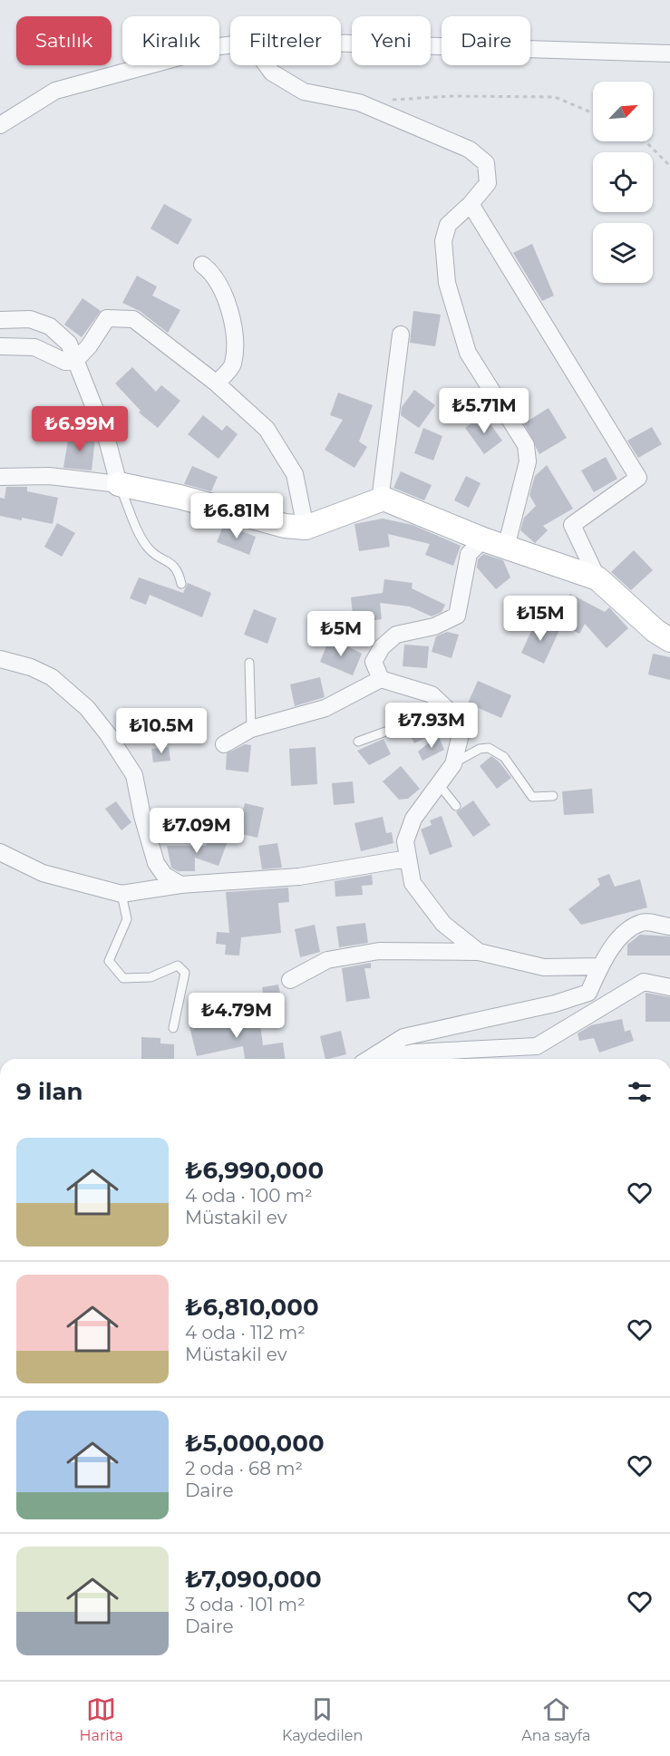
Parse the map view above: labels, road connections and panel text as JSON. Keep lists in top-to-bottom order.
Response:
{
  "north": "top right",
  "page": {
    "chip": [
      "Satılık",
      "Kiralık",
      "Filtreler",
      "Yeni",
      "Daire"
    ],
    "price": [
      "₺5.71M",
      "₺6.99M",
      "₺6.81M",
      "₺15M",
      "₺5M",
      "₺7.93M",
      "₺10.5M",
      "₺7.09M",
      "₺4.79M"
    ],
    "heading": "9 ilan",
    "list": [
      {
        "name": "₺6,990,000",
        "note": "4 oda · 100 m² · Müstakil ev"
      },
      {
        "name": "₺6,810,000",
        "note": "4 oda · 112 m² · Müstakil ev"
      },
      {
        "name": "₺5,000,000",
        "note": "2 oda · 68 m² · Daire"
      },
      {
        "name": "₺7,090,000",
        "note": "3 oda · 101 m² · Daire"
      }
    ],
    "tabs": ["Harita", "Kaydedilen", "Ana sayfa"]
  }
}
